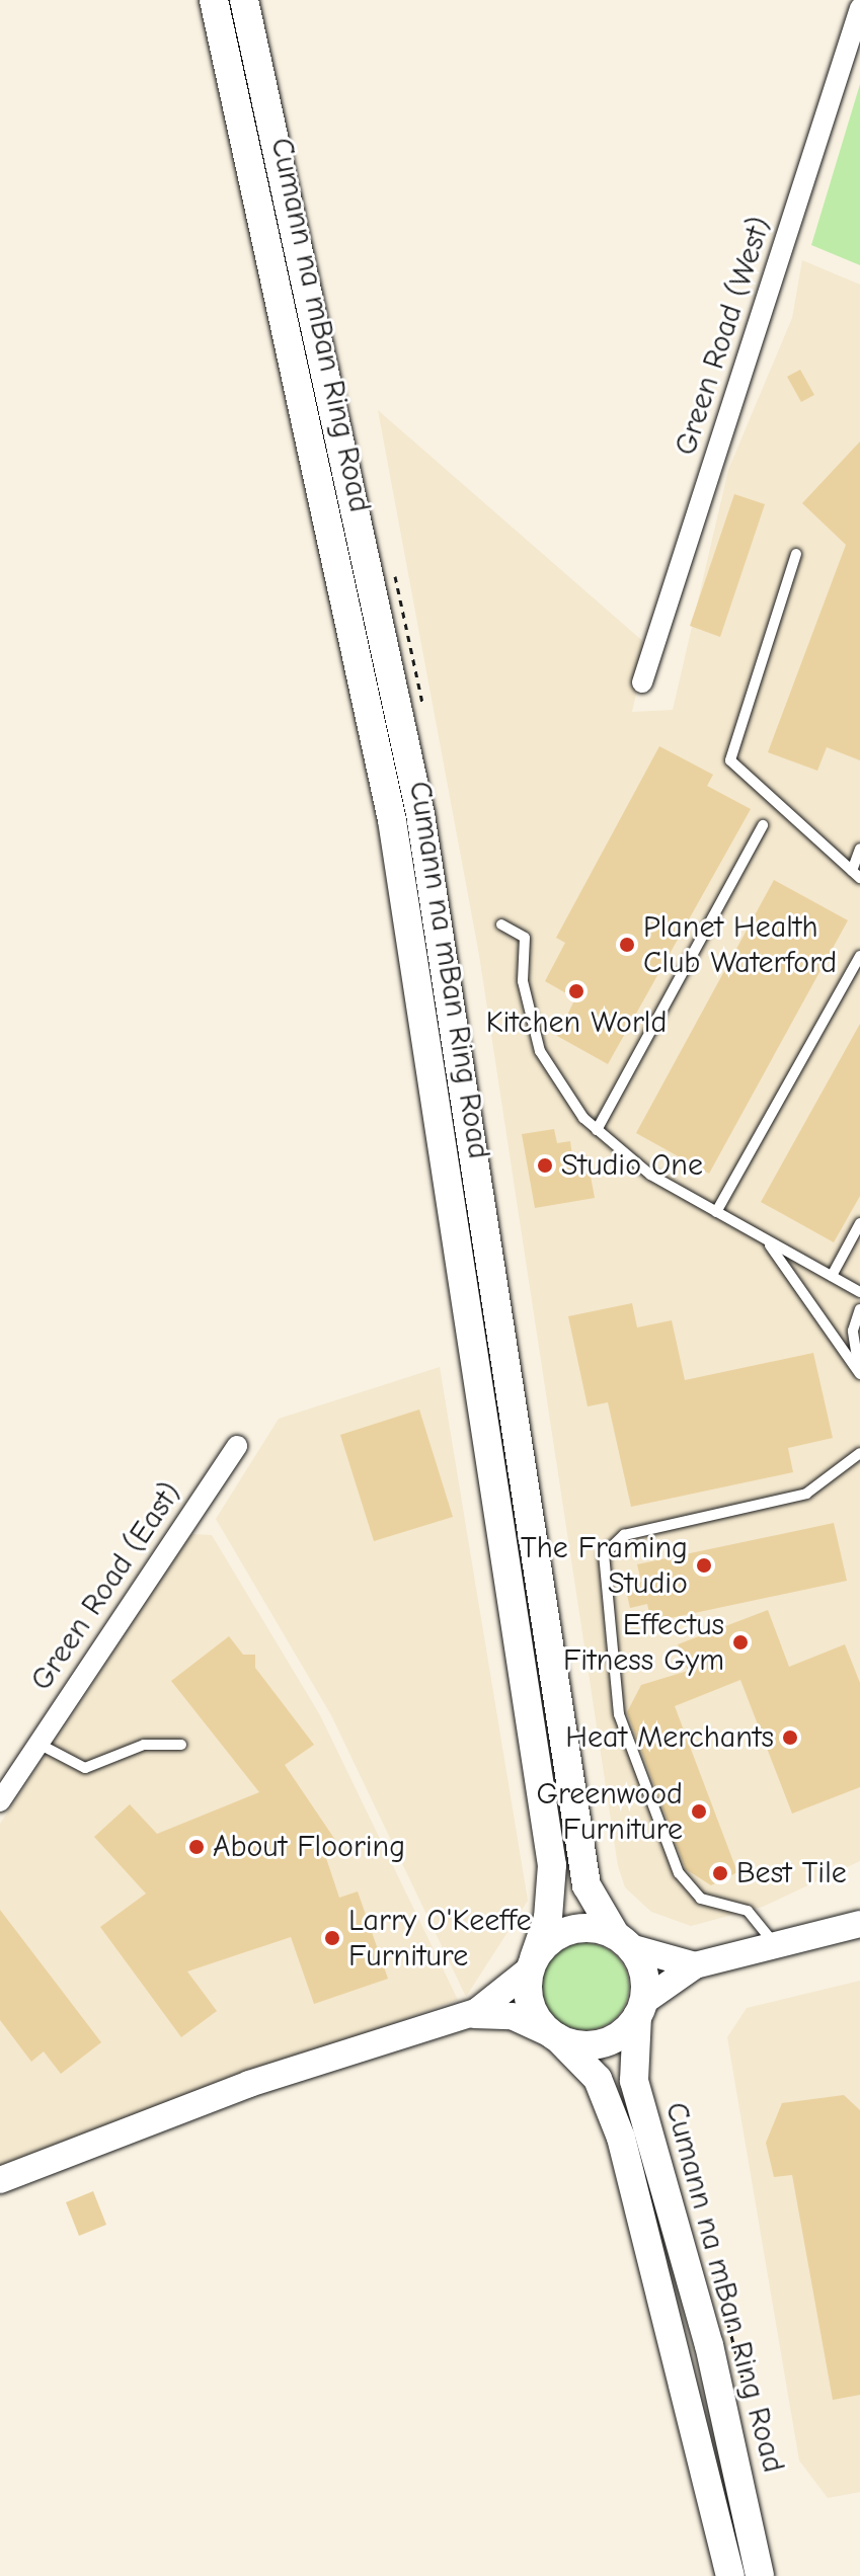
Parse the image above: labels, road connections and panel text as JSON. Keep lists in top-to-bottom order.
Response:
{
  "streets": {
    "main road": ["Cumann na mBan Ring Road"],
    "street": ["Green Road (West)", "Green Road (East)"]
  },
  "places": [
    "Planet Health Club Waterford",
    "Kitchen World",
    "Studio One",
    "The Framing Studio",
    "Effectus Fitness Gym",
    "Heat Merchants",
    "Greenwood Furniture",
    "About Flooring",
    "Best Tile",
    "Larry O'Keeffe Furniture"
  ]
}
